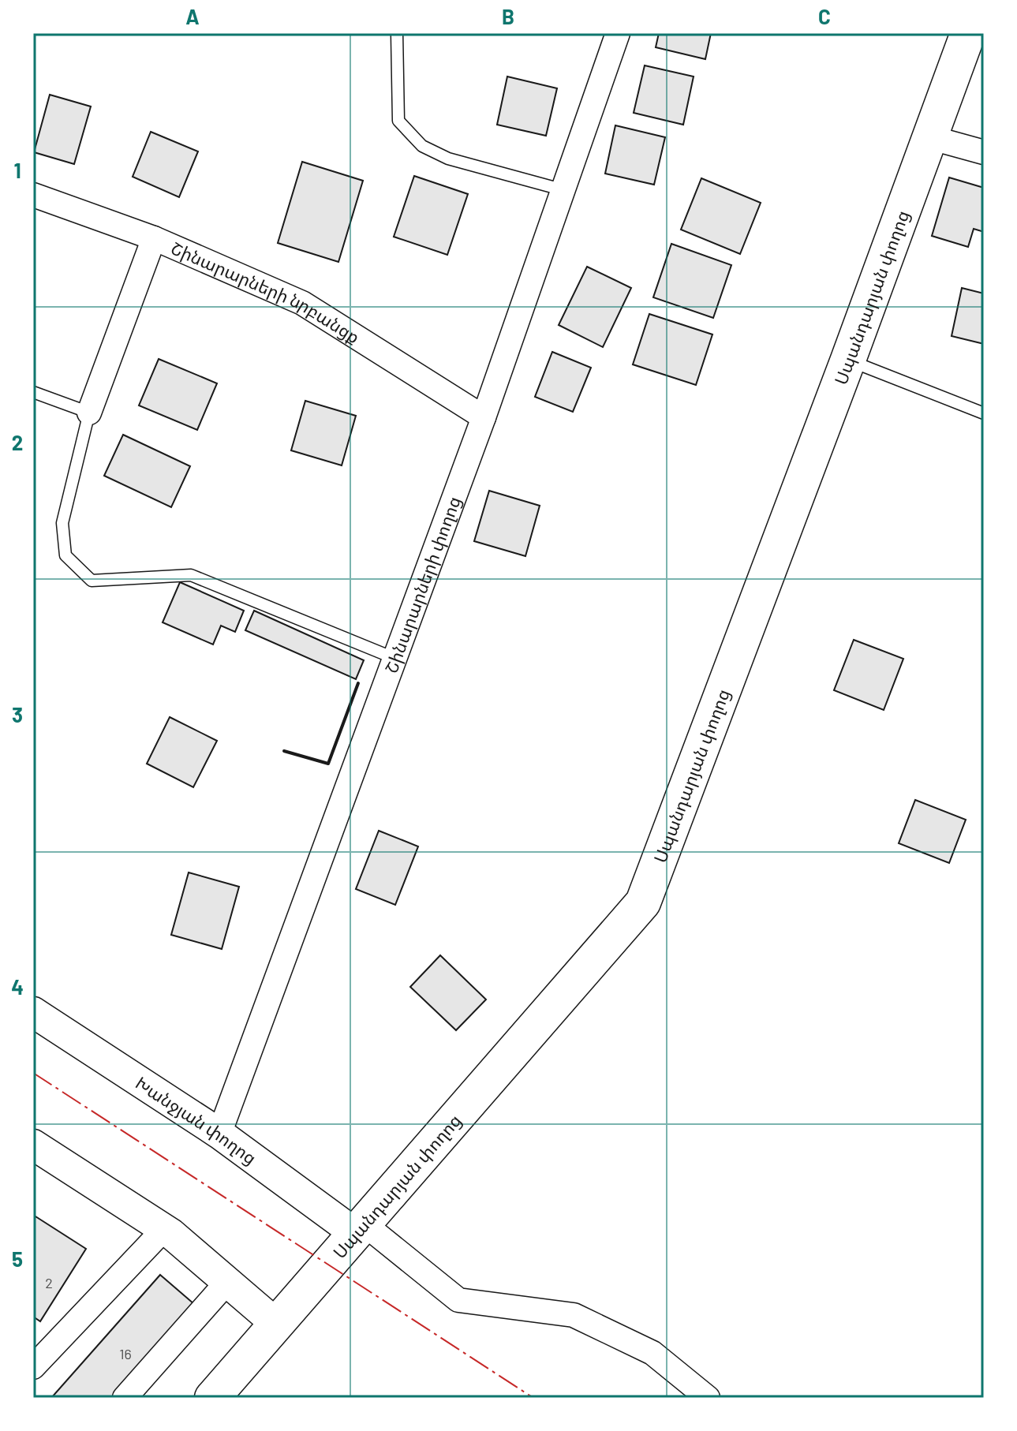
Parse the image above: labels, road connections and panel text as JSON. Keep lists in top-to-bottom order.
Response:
{
  "streets": {
    "main road": ["Սպանդարյան փողոց"],
    "street": ["Շինարարների նրբանցք", "Շինարարների փողոց", "Խանջյան փողոց"]
  },
  "crossings": [
    ["Շինարարների նրբանցք", "Շինարարների փողոց"],
    ["Սպանդարյան փողոց", "Խանջյան փողոց"],
    ["Շինարարների փողոց", "Խանջյան փողոց"]
  ],
  "house_numbers": ["2", "16"],
  "grid": {
    "columns": ["A", "B", "C"],
    "rows": [
      "1",
      "2",
      "3",
      "4",
      "5"
    ]
  }
}
